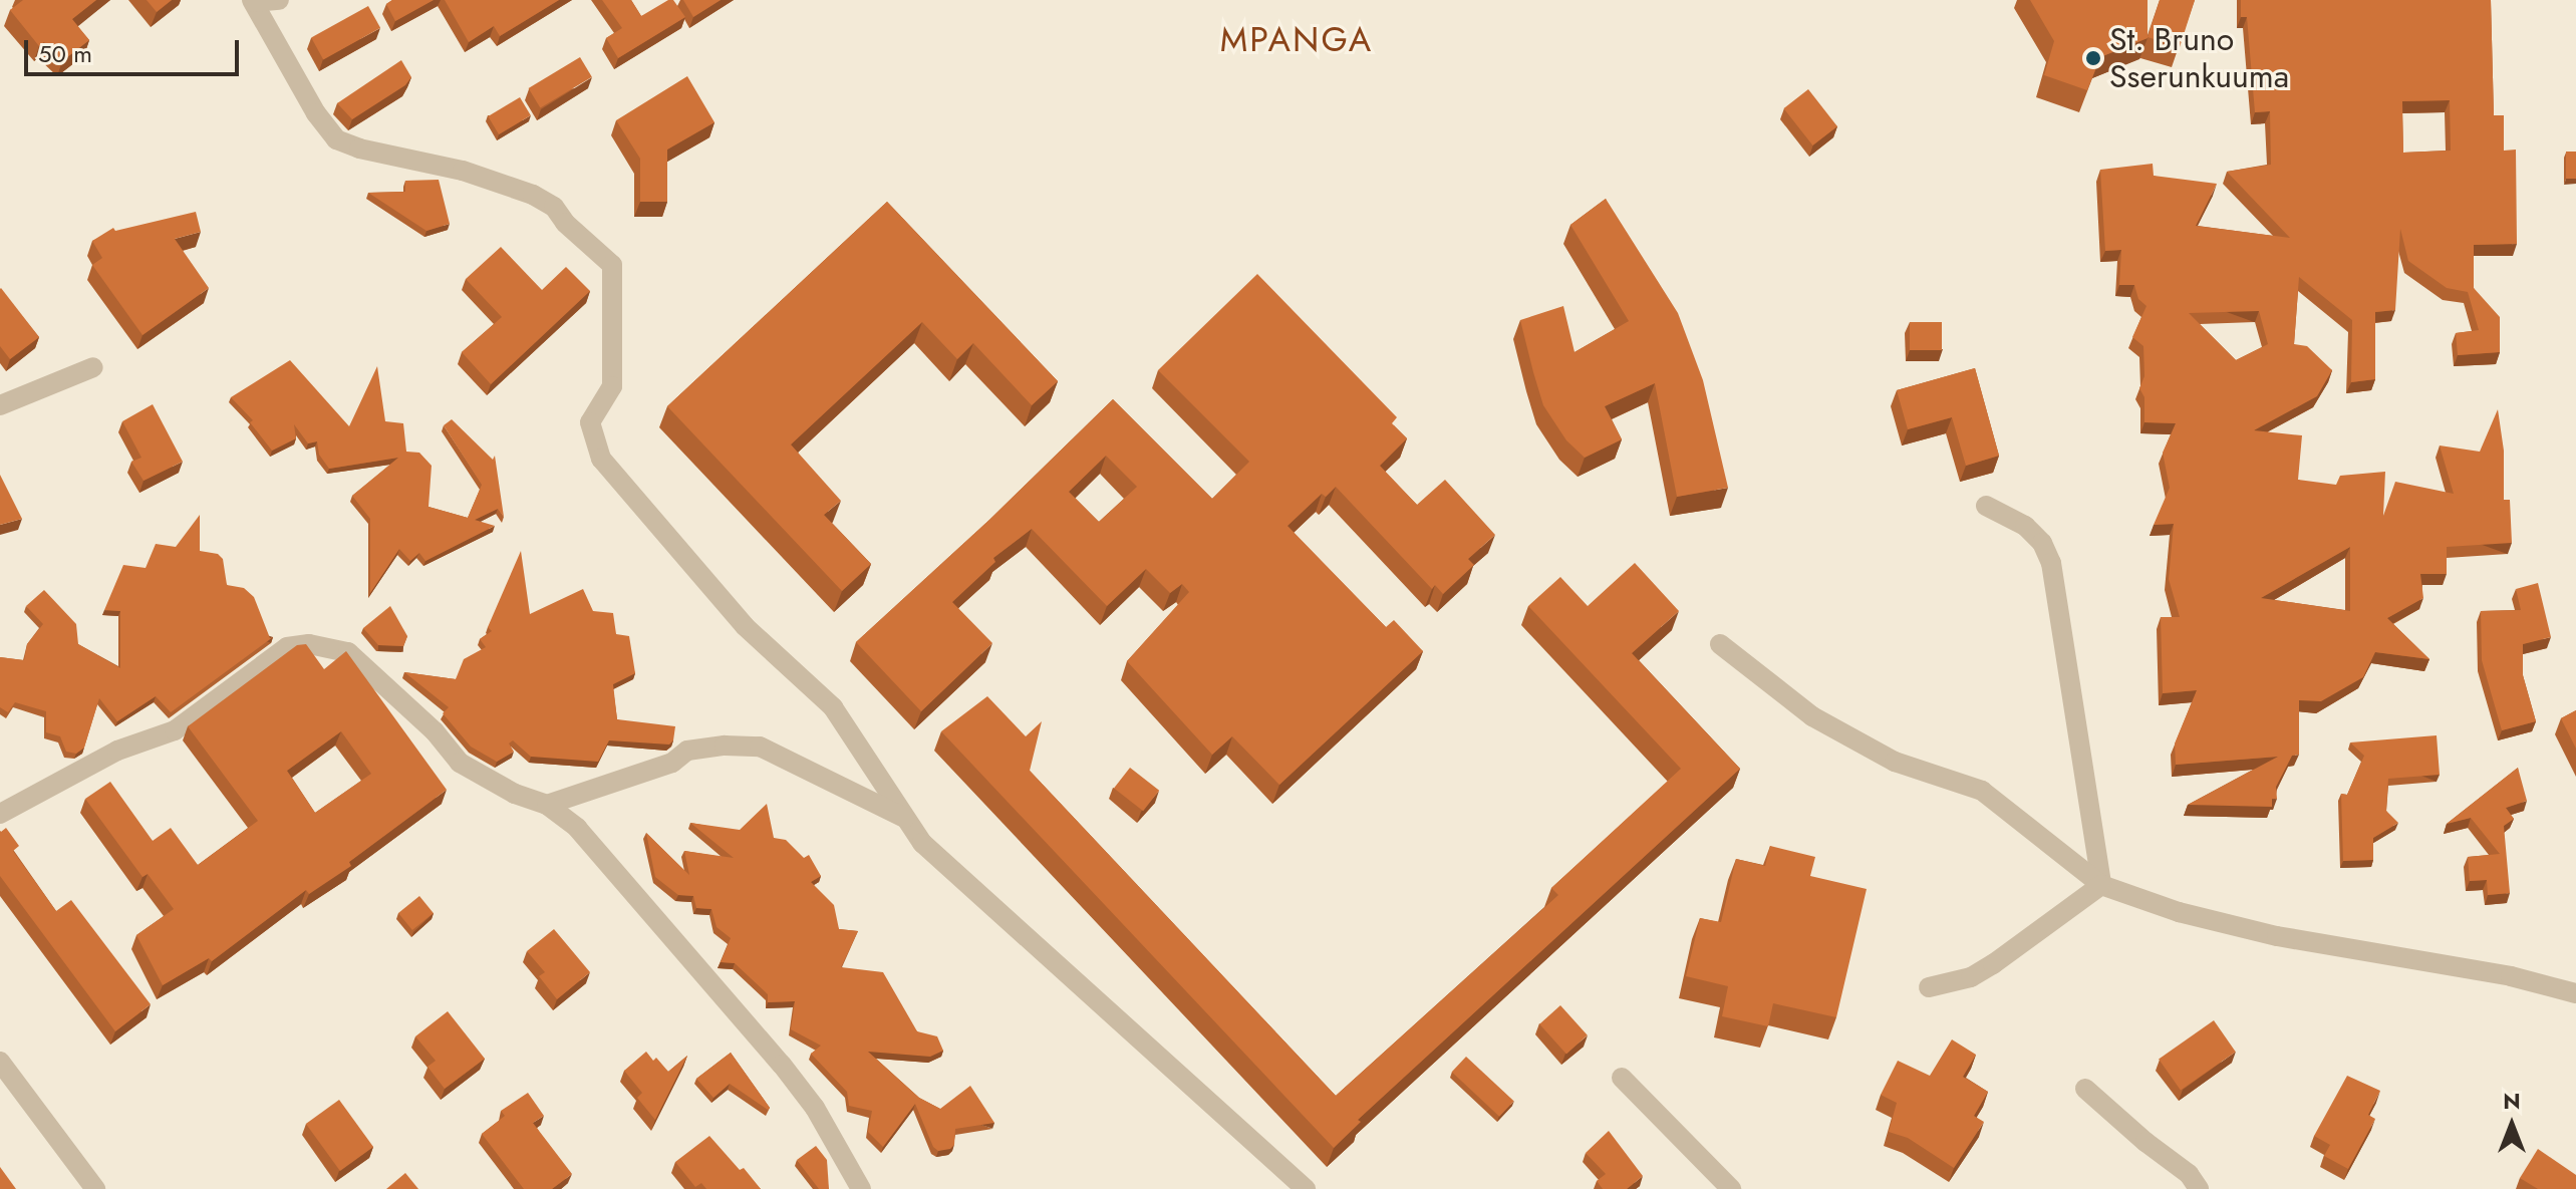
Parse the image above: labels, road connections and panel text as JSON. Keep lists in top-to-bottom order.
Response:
{
  "districts": ["MPANGA"],
  "places": ["St. Bruno Sserunkuuma"],
  "scale_bar": "50 m",
  "north": "top"
}
